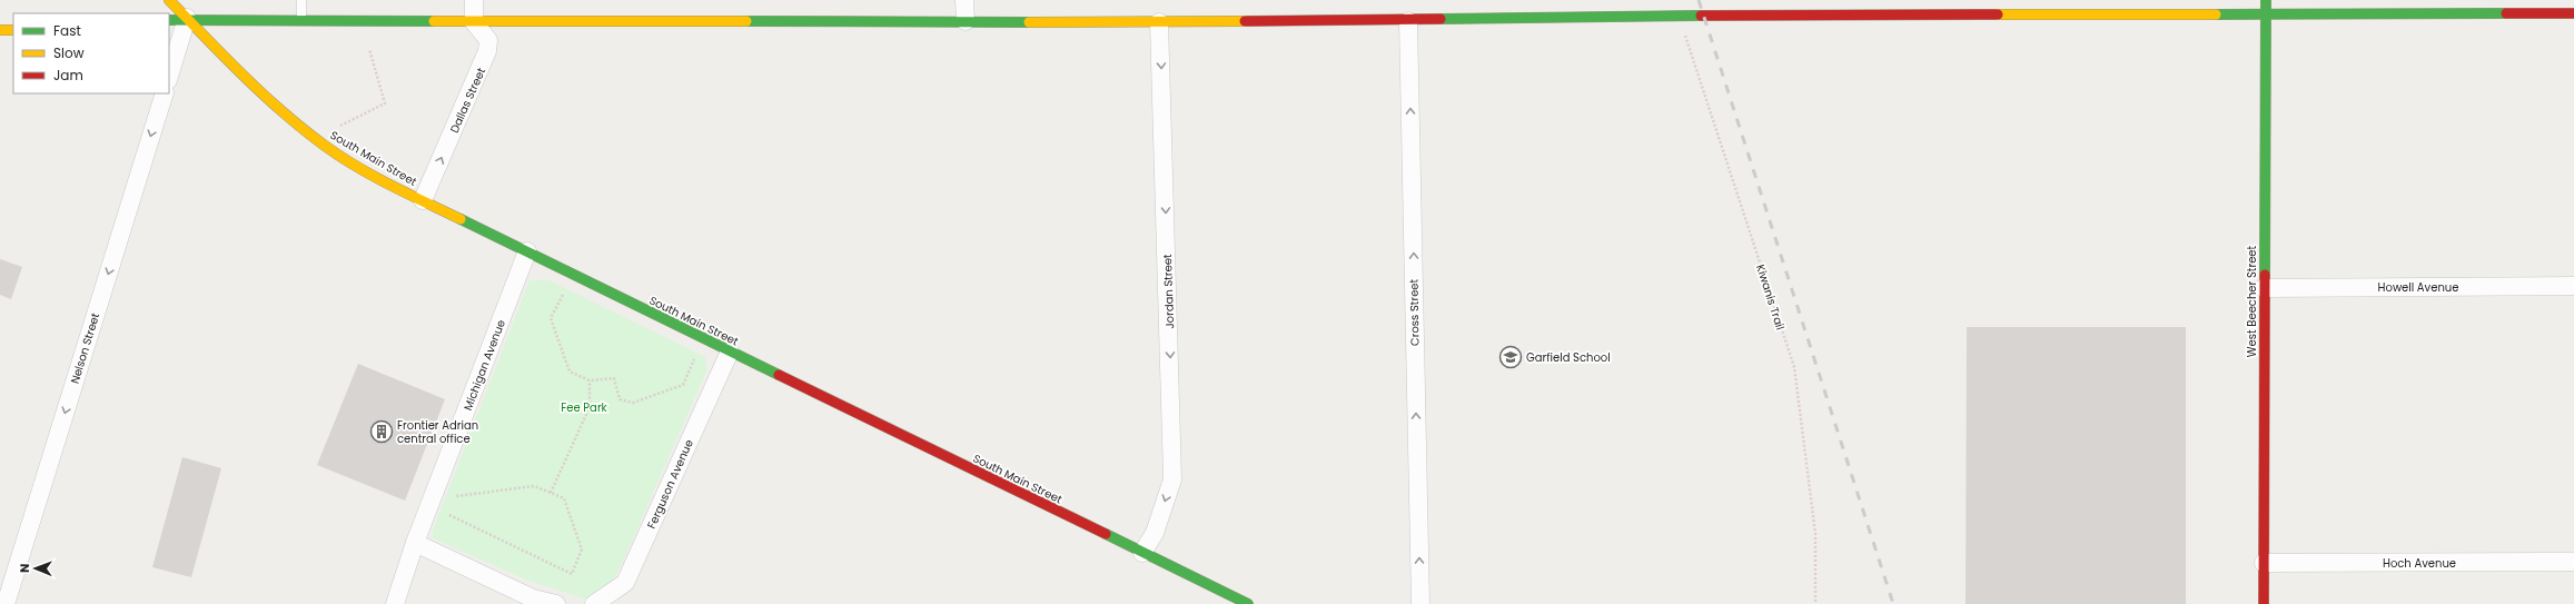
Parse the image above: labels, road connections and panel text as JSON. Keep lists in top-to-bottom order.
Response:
{
  "streets": {
    "street": [
      "Dallas Street",
      "South Main Street",
      "Howell Avenue",
      "Jordan Street",
      "West Beecher Street",
      "Cross Street",
      "Nelson Street",
      "Michigan Avenue",
      "Ferguson Avenue",
      "Hoch Avenue"
    ],
    "path": ["Kiwanis Trail"]
  },
  "crossings": [
    ["Dallas Street", "South Main Street"],
    ["South Main Street", "Jordan Street"],
    ["South Main Street", "Michigan Avenue"],
    ["South Main Street", "Ferguson Avenue"],
    ["Howell Avenue", "West Beecher Street"],
    ["West Beecher Street", "Hoch Avenue"]
  ],
  "one_way": [
    "Dallas Street",
    "Jordan Street",
    "Cross Street",
    "Nelson Street"
  ],
  "parks": ["Fee Park"],
  "places": {
    "school or university": ["Garfield School"],
    "building": ["Frontier Adrian central office"]
  },
  "legend": ["Fast", "Slow", "Jam"],
  "north": "left"
}
